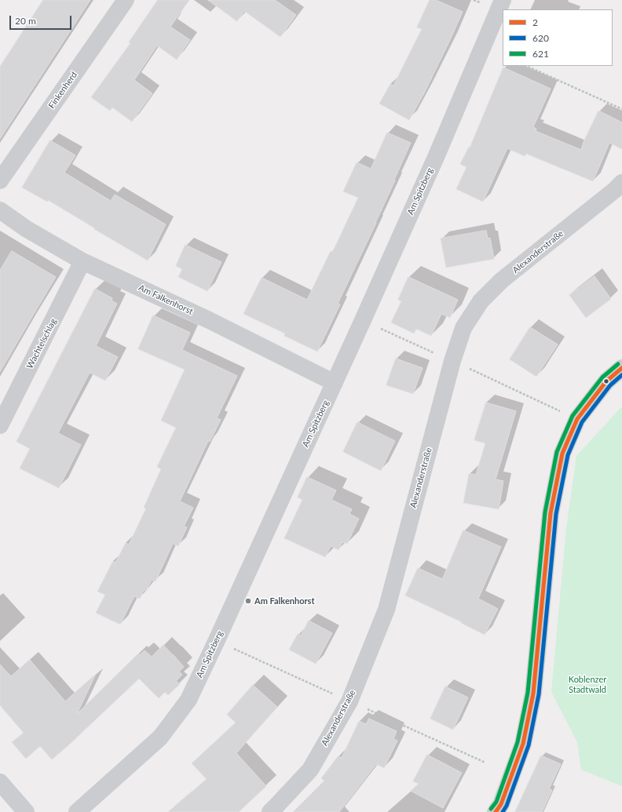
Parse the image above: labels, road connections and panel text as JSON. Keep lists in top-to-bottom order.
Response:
{
  "streets": {
    "street": [
      "Finkenherd",
      "Am Spitzberg",
      "Alexanderstraße",
      "Am Falkenhorst",
      "Wachtelschlag"
    ]
  },
  "crossings": [
    ["Am Spitzberg", "Am Falkenhorst"],
    ["Am Falkenhorst", "Wachtelschlag"]
  ],
  "parks": ["Koblenzer Stadtwald"],
  "places": ["Am Falkenhorst"],
  "lines": ["transit line 621", "transit line 2", "transit line 620"],
  "legend": ["2", "620", "621"],
  "scale_bar": "20 m"
}
